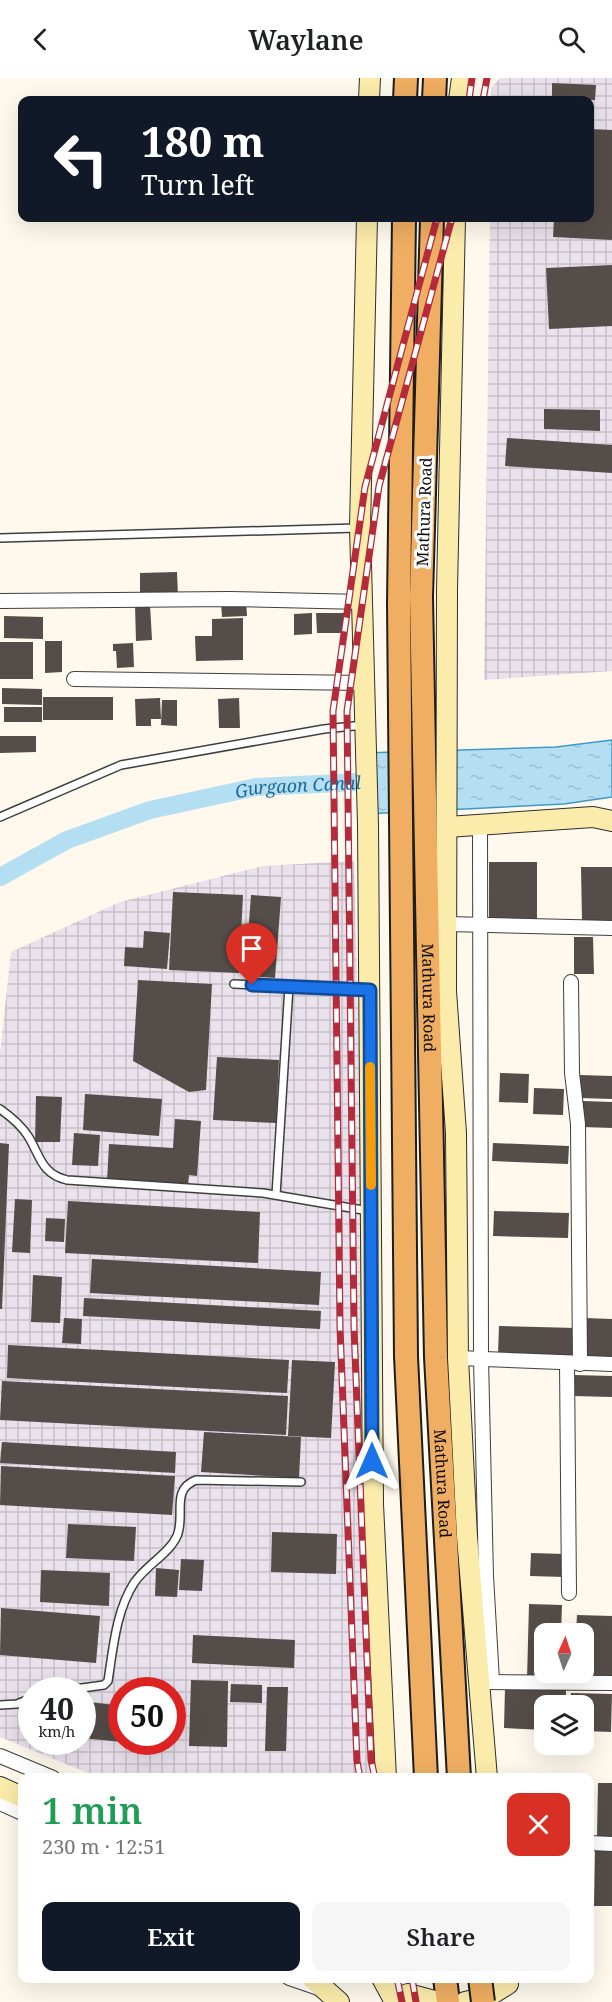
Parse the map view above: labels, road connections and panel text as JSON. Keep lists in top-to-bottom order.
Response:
{
  "streets": {
    "highway": ["Mathura Road"]
  },
  "water": ["Gurgaon Canal"],
  "north": "top",
  "page": {
    "header": "Waylane",
    "turn": ["180 m", "Turn left"],
    "speed": "40 km/h",
    "limit": "50",
    "heading": ["1 min", "230 m · 12:51"],
    "buttons": ["Exit", "Share"]
  }
}
